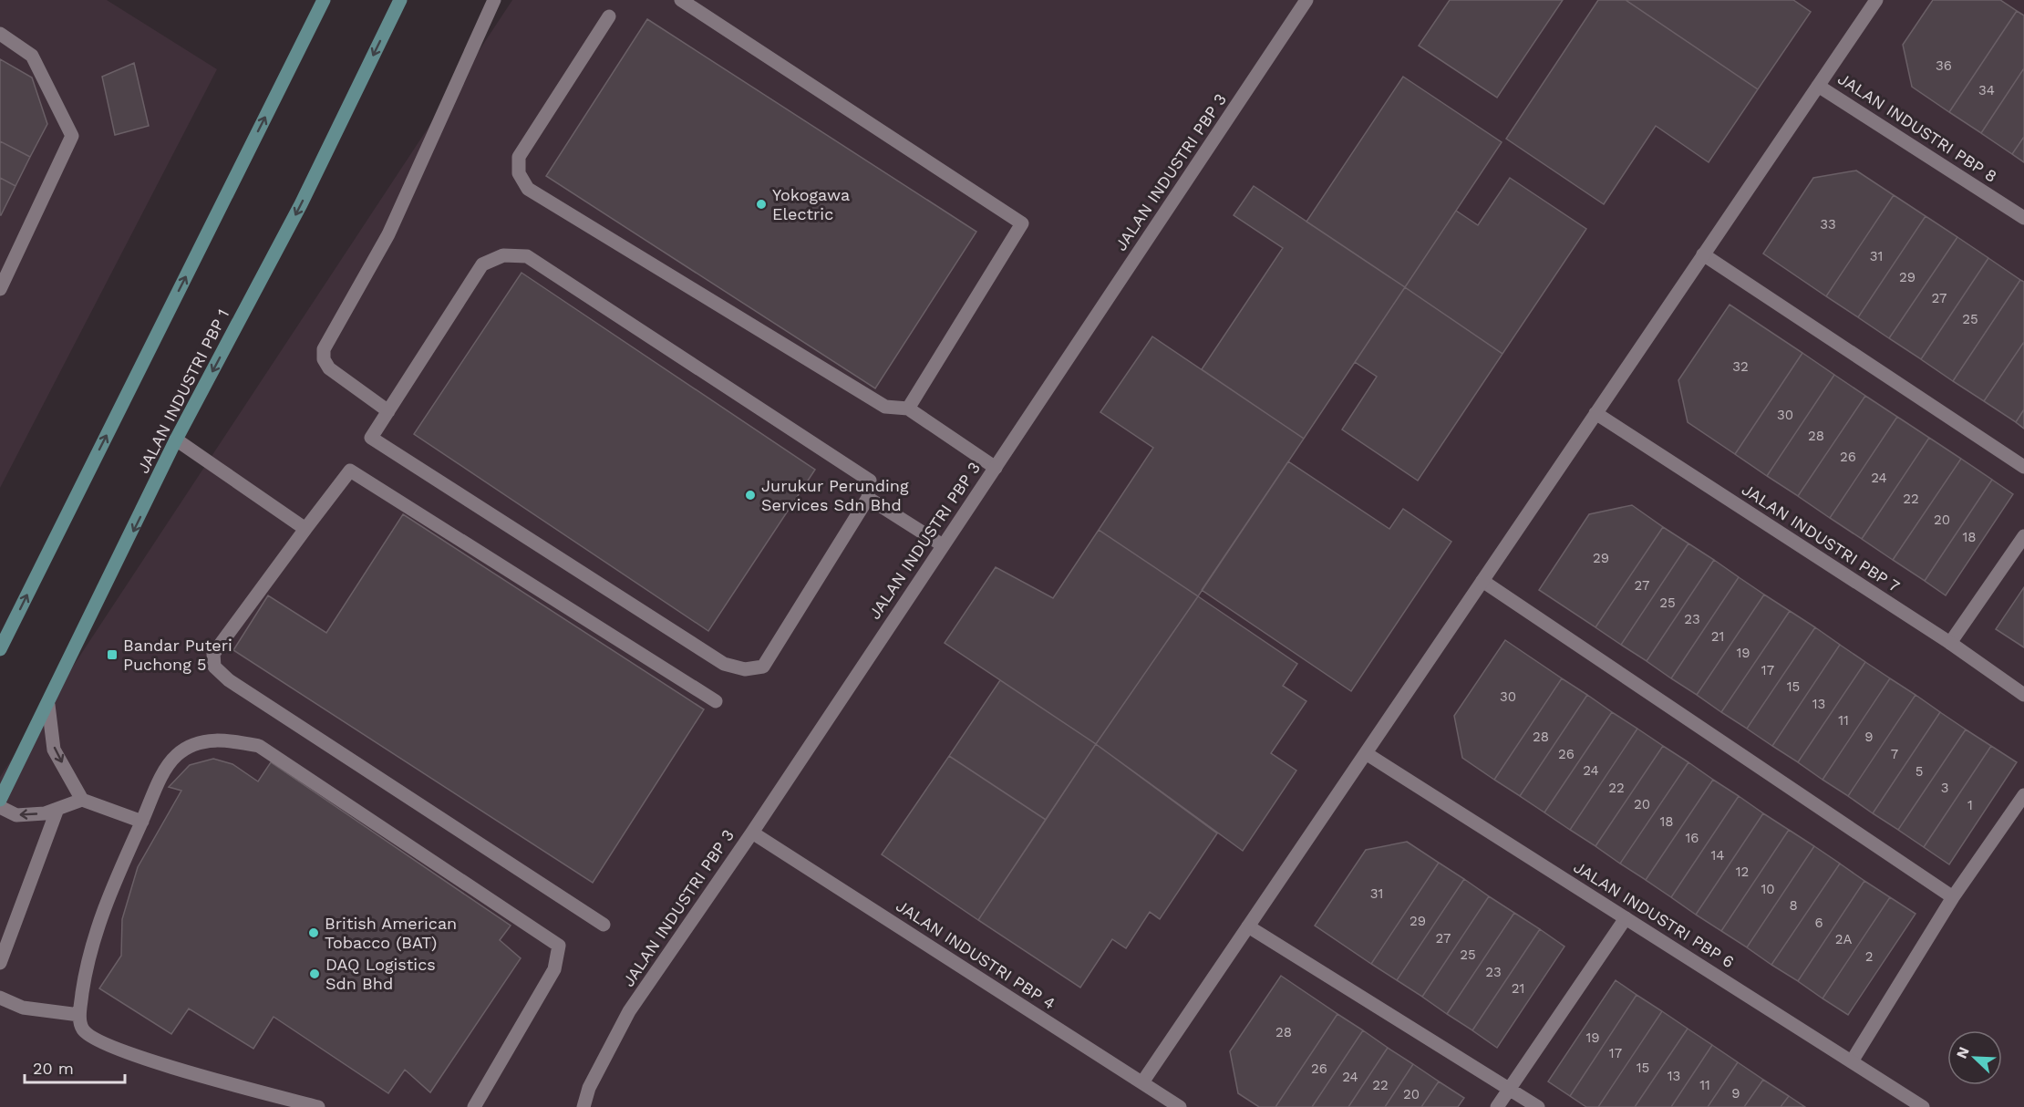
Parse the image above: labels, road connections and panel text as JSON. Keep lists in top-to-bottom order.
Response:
{
  "streets": {
    "main road": ["JALAN INDUSTRI PBP 1"],
    "street": [
      "JALAN INDUSTRI PBP 8",
      "JALAN INDUSTRI PBP 3",
      "JALAN INDUSTRI PBP 7",
      "JALAN INDUSTRI PBP 6",
      "JALAN INDUSTRI PBP 4"
    ]
  },
  "crossings": [
    ["JALAN INDUSTRI PBP 3", "JALAN INDUSTRI PBP 4"]
  ],
  "places": {
    "other": [
      "Yokogawa Electric",
      "Jurukur Perunding Services Sdn Bhd",
      "British American Tobacco (BAT)",
      "DAQ Logistics Sdn Bhd"
    ],
    "transit": ["Bandar Puteri Puchong 5"]
  },
  "house_numbers": [
    "36",
    "34",
    "33",
    "31",
    "29",
    "27",
    "25",
    "32",
    "30",
    "28",
    "26",
    "24",
    "22",
    "20",
    "18",
    "29",
    "27",
    "25",
    "23",
    "21",
    "19",
    "17",
    "15",
    "30",
    "13",
    "11",
    "28",
    "9",
    "26",
    "7",
    "24",
    "5",
    "22",
    "3",
    "20",
    "1",
    "18",
    "16",
    "14",
    "12",
    "10",
    "31",
    "8",
    "29",
    "6",
    "27",
    "2A",
    "25",
    "2",
    "23",
    "21",
    "28",
    "19",
    "17",
    "15",
    "26",
    "13",
    "24",
    "22",
    "11",
    "9",
    "20"
  ],
  "scale_bar": "20 m",
  "north": "top left"
}
